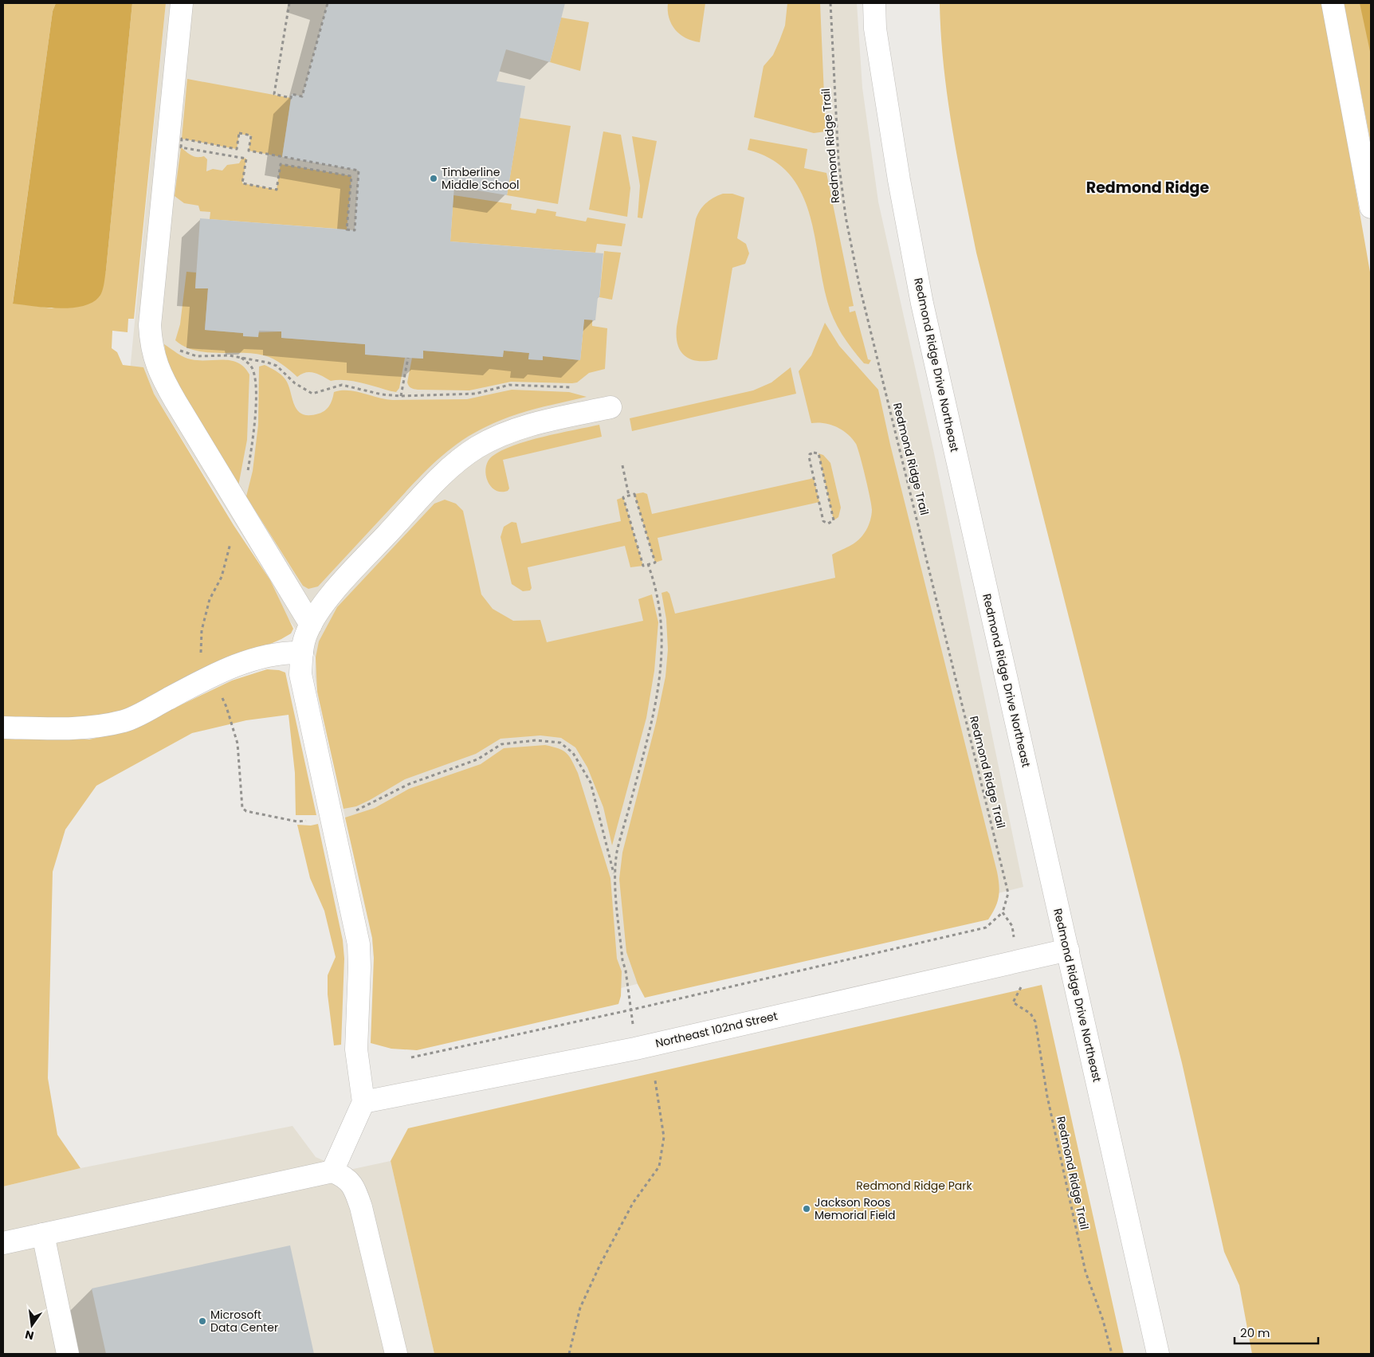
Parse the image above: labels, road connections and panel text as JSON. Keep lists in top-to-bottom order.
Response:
{
  "streets": {
    "street": ["Redmond Ridge Drive Northeast", "Northeast 102nd Street"],
    "path": ["Redmond Ridge Trail"]
  },
  "crossings": [
    ["Redmond Ridge Drive Northeast", "Northeast 102nd Street"]
  ],
  "districts": ["Redmond Ridge"],
  "parks": ["Redmond Ridge Park"],
  "places": ["Timberline Middle School", "Jackson Roos Memorial Field", "Microsoft Data Center"],
  "scale_bar": "20 m",
  "north": "bottom"
}
